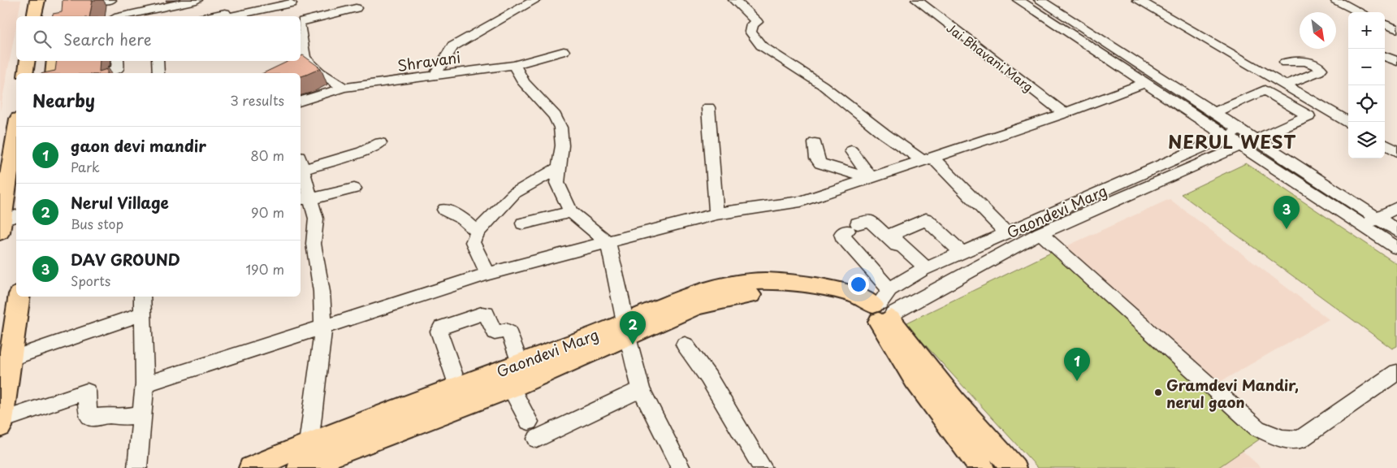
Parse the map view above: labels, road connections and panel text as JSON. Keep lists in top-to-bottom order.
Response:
{
  "streets": {
    "main road": ["Gaondevi Marg"],
    "street": ["Jai Bhavani Marg", "Shravani"]
  },
  "districts": ["NERUL WEST"],
  "places": ["Gramdevi Mandir, nerul gaon"],
  "north": "bottom right",
  "page": {
    "map_buttons": ["+", "−"],
    "search": "Search here",
    "heading": ["Nearby", "3 results"],
    "list": [
      {
        "mark": "1",
        "name": "gaon devi mandir",
        "note": "Park",
        "value": "80 m"
      },
      {
        "mark": "2",
        "name": "Nerul Village",
        "note": "Bus stop",
        "value": "90 m"
      },
      {
        "mark": "3",
        "name": "DAV GROUND",
        "note": "Sports",
        "value": "190 m"
      }
    ],
    "pins": ["3", "2", "1"]
  }
}
